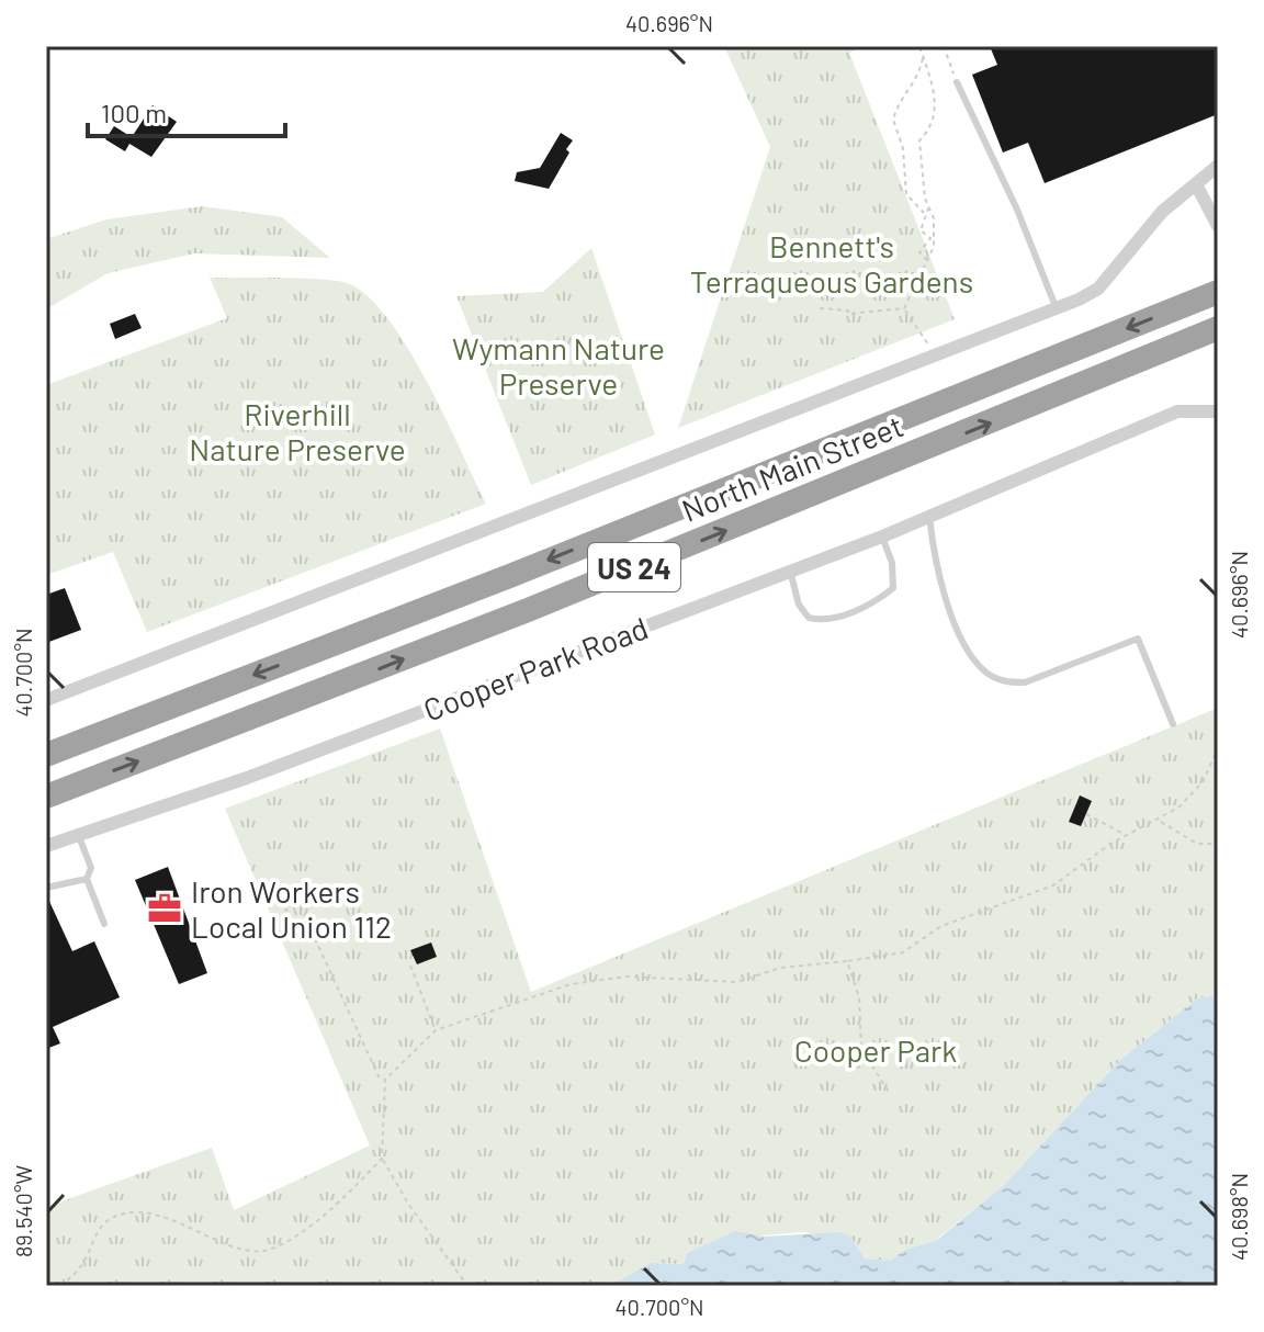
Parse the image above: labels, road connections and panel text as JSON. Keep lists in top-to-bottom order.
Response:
{
  "streets": {
    "highway": ["North Main Street", "US 24"],
    "street": ["Cooper Park Road"]
  },
  "parks": [
    "Bennett's Terraqueous Gardens",
    "Wymann Nature Preserve",
    "Riverhill Nature Preserve",
    "Cooper Park"
  ],
  "places": {
    "office": ["Iron Workers Local Union 112"]
  },
  "scale_bar": "100 m",
  "coordinates": [
    "40.696°N",
    "40.700°N",
    "89.540°W",
    "40.698°N"
  ]
}
